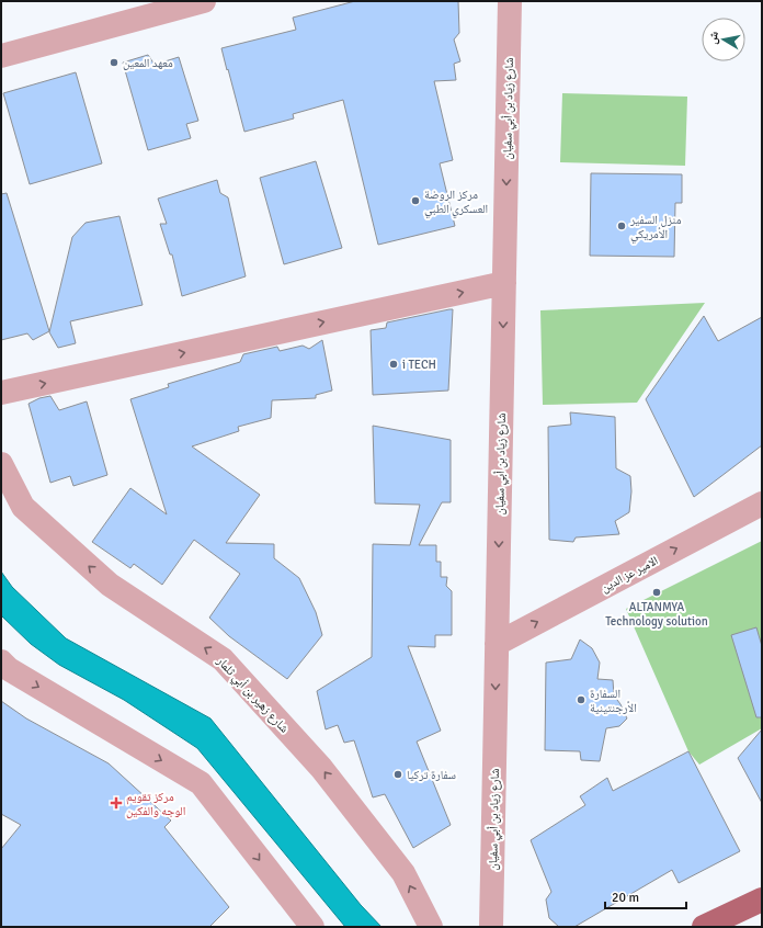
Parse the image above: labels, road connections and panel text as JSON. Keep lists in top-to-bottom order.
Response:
{
  "streets": {
    "street": ["شارع زياد بن أبي سفيان", "الامير عز الدين", "شارع زهير بن أبي ثلمار"]
  },
  "crossings": [
    ["شارع زياد بن أبي سفيان", "الامير عز الدين"]
  ],
  "one_way": ["شارع زياد بن أبي سفيان", "الامير عز الدين"],
  "places": {
    "other": [
      "معهد المعين",
      "مركز الروضة العسكري الطبي",
      "منزل السفير الأمريكي",
      "i TECH",
      "ALTANMYA Technology solution",
      "السفارة الأرجنتينية",
      "سفارة تركيا"
    ],
    "health": ["مركز تقويم الوجه والفكين"]
  },
  "scale_bar": "20 m",
  "north": "left"
}
